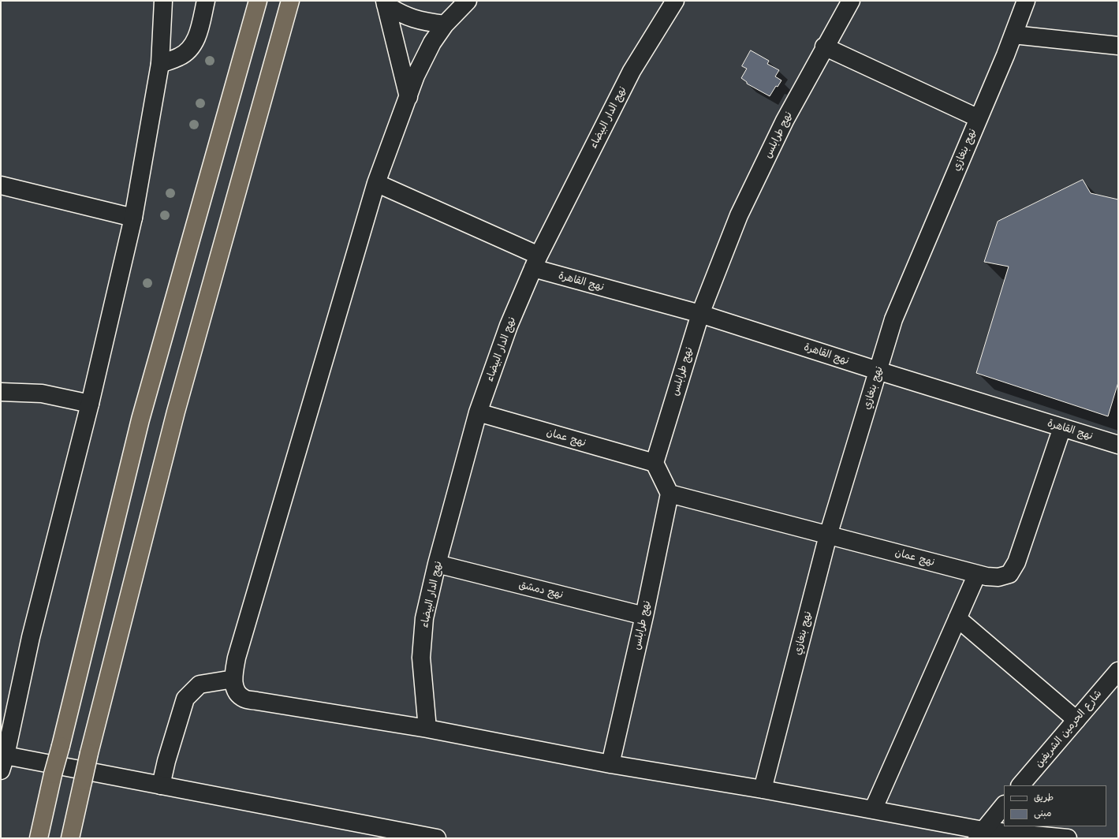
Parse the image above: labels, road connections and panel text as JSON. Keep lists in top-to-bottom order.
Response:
{
  "streets": {
    "street": [
      "نهج الدار البيضاء",
      "نهج طرابلس",
      "نهج بنغازي",
      "نهج القاهرة",
      "نهج عمان",
      "نهج دمشق",
      "شارع الحرمين الشريفين"
    ]
  },
  "crossings": [
    ["نهج الدار البيضاء", "نهج القاهرة"],
    ["نهج الدار البيضاء", "نهج عمان"],
    ["نهج الدار البيضاء", "نهج دمشق"],
    ["نهج طرابلس", "نهج القاهرة"],
    ["نهج طرابلس", "نهج عمان"],
    ["نهج طرابلس", "نهج دمشق"],
    ["نهج بنغازي", "نهج القاهرة"],
    ["نهج بنغازي", "نهج عمان"],
    ["نهج القاهرة", "نهج عمان"]
  ],
  "legend": ["طريق", "مبنى"]
}
